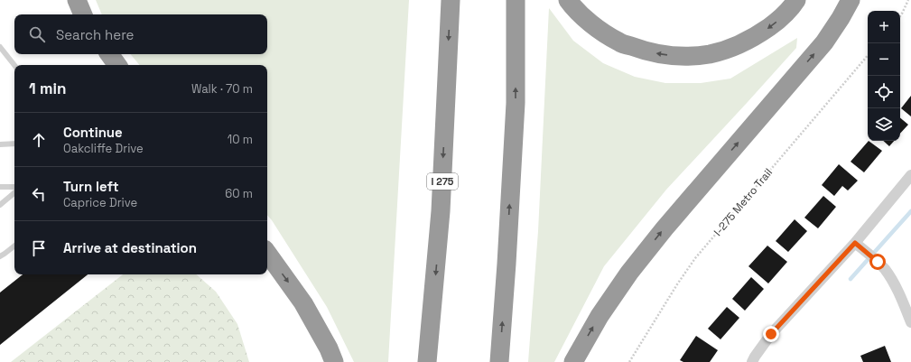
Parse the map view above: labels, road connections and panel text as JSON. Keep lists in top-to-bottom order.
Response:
{
  "streets": {
    "highway": ["I 275"],
    "path": ["I-275 Metro Trail"]
  },
  "page": {
    "map_buttons": ["+", "−"],
    "search": "Search here",
    "heading": ["1 min", "Walk · 70 m"],
    "list": [
      ["Continue", "Oakcliffe Drive", "10 m"],
      ["Turn left", "Caprice Drive", "60 m"],
      "Arrive at destination"
    ]
  }
}
